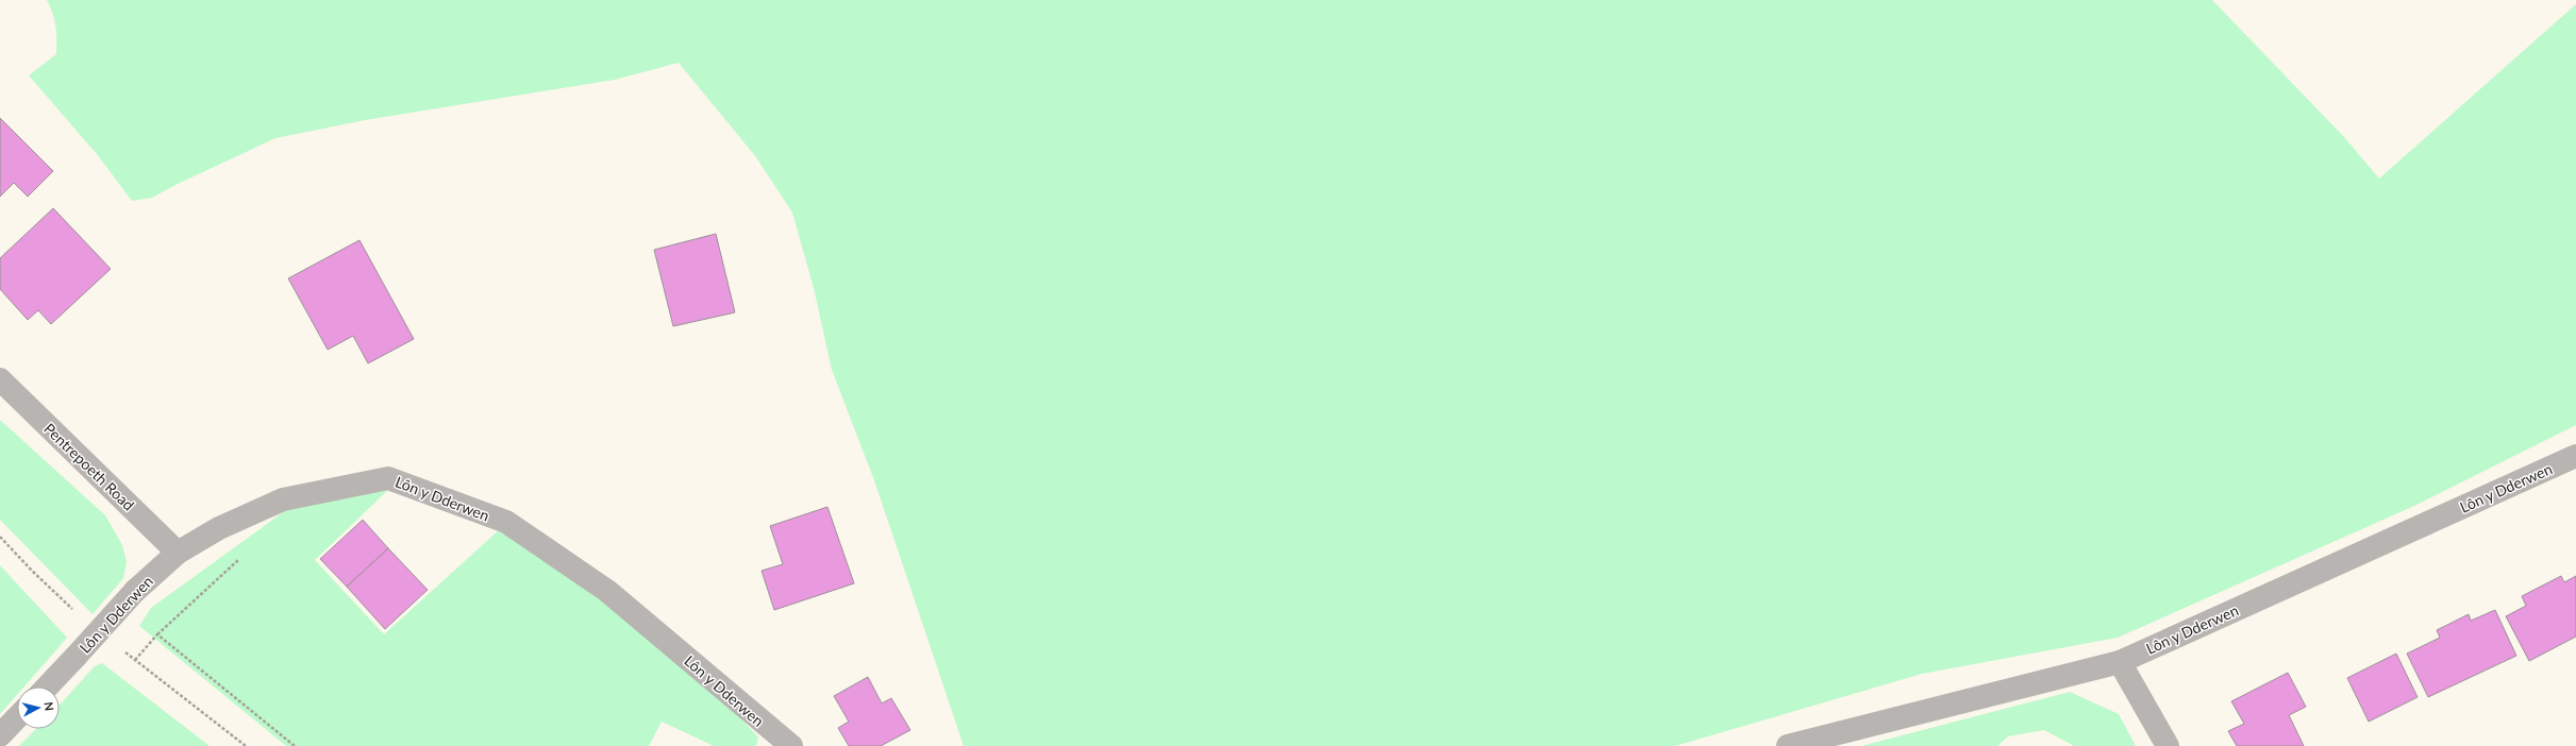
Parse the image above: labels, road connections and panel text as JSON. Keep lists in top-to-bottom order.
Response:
{
  "streets": {
    "street": ["Pentrepoeth Road", "Lôn y Dderwen"]
  },
  "crossings": [
    ["Pentrepoeth Road", "Lôn y Dderwen"]
  ],
  "north": "right"
}
